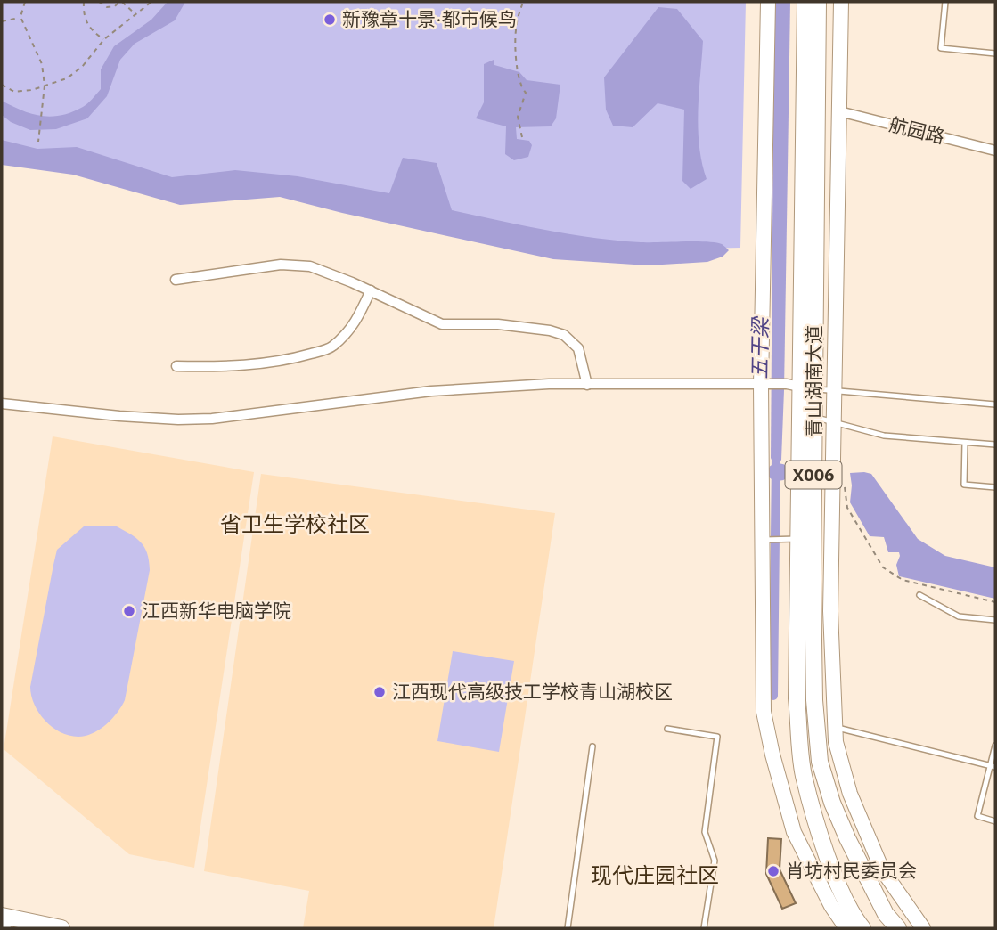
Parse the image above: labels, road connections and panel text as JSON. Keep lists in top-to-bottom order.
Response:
{
  "streets": {
    "main road": ["青山湖南大道", "X006"],
    "street": ["航园路"]
  },
  "districts": ["省卫生学校社区", "现代庄园社区"],
  "water": ["五干梁"],
  "places": [
    "新豫章十景·都市候鸟",
    "江西新华电脑学院",
    "江西现代高级技工学校青山湖校区",
    "肖坊村民委员会"
  ]
}
